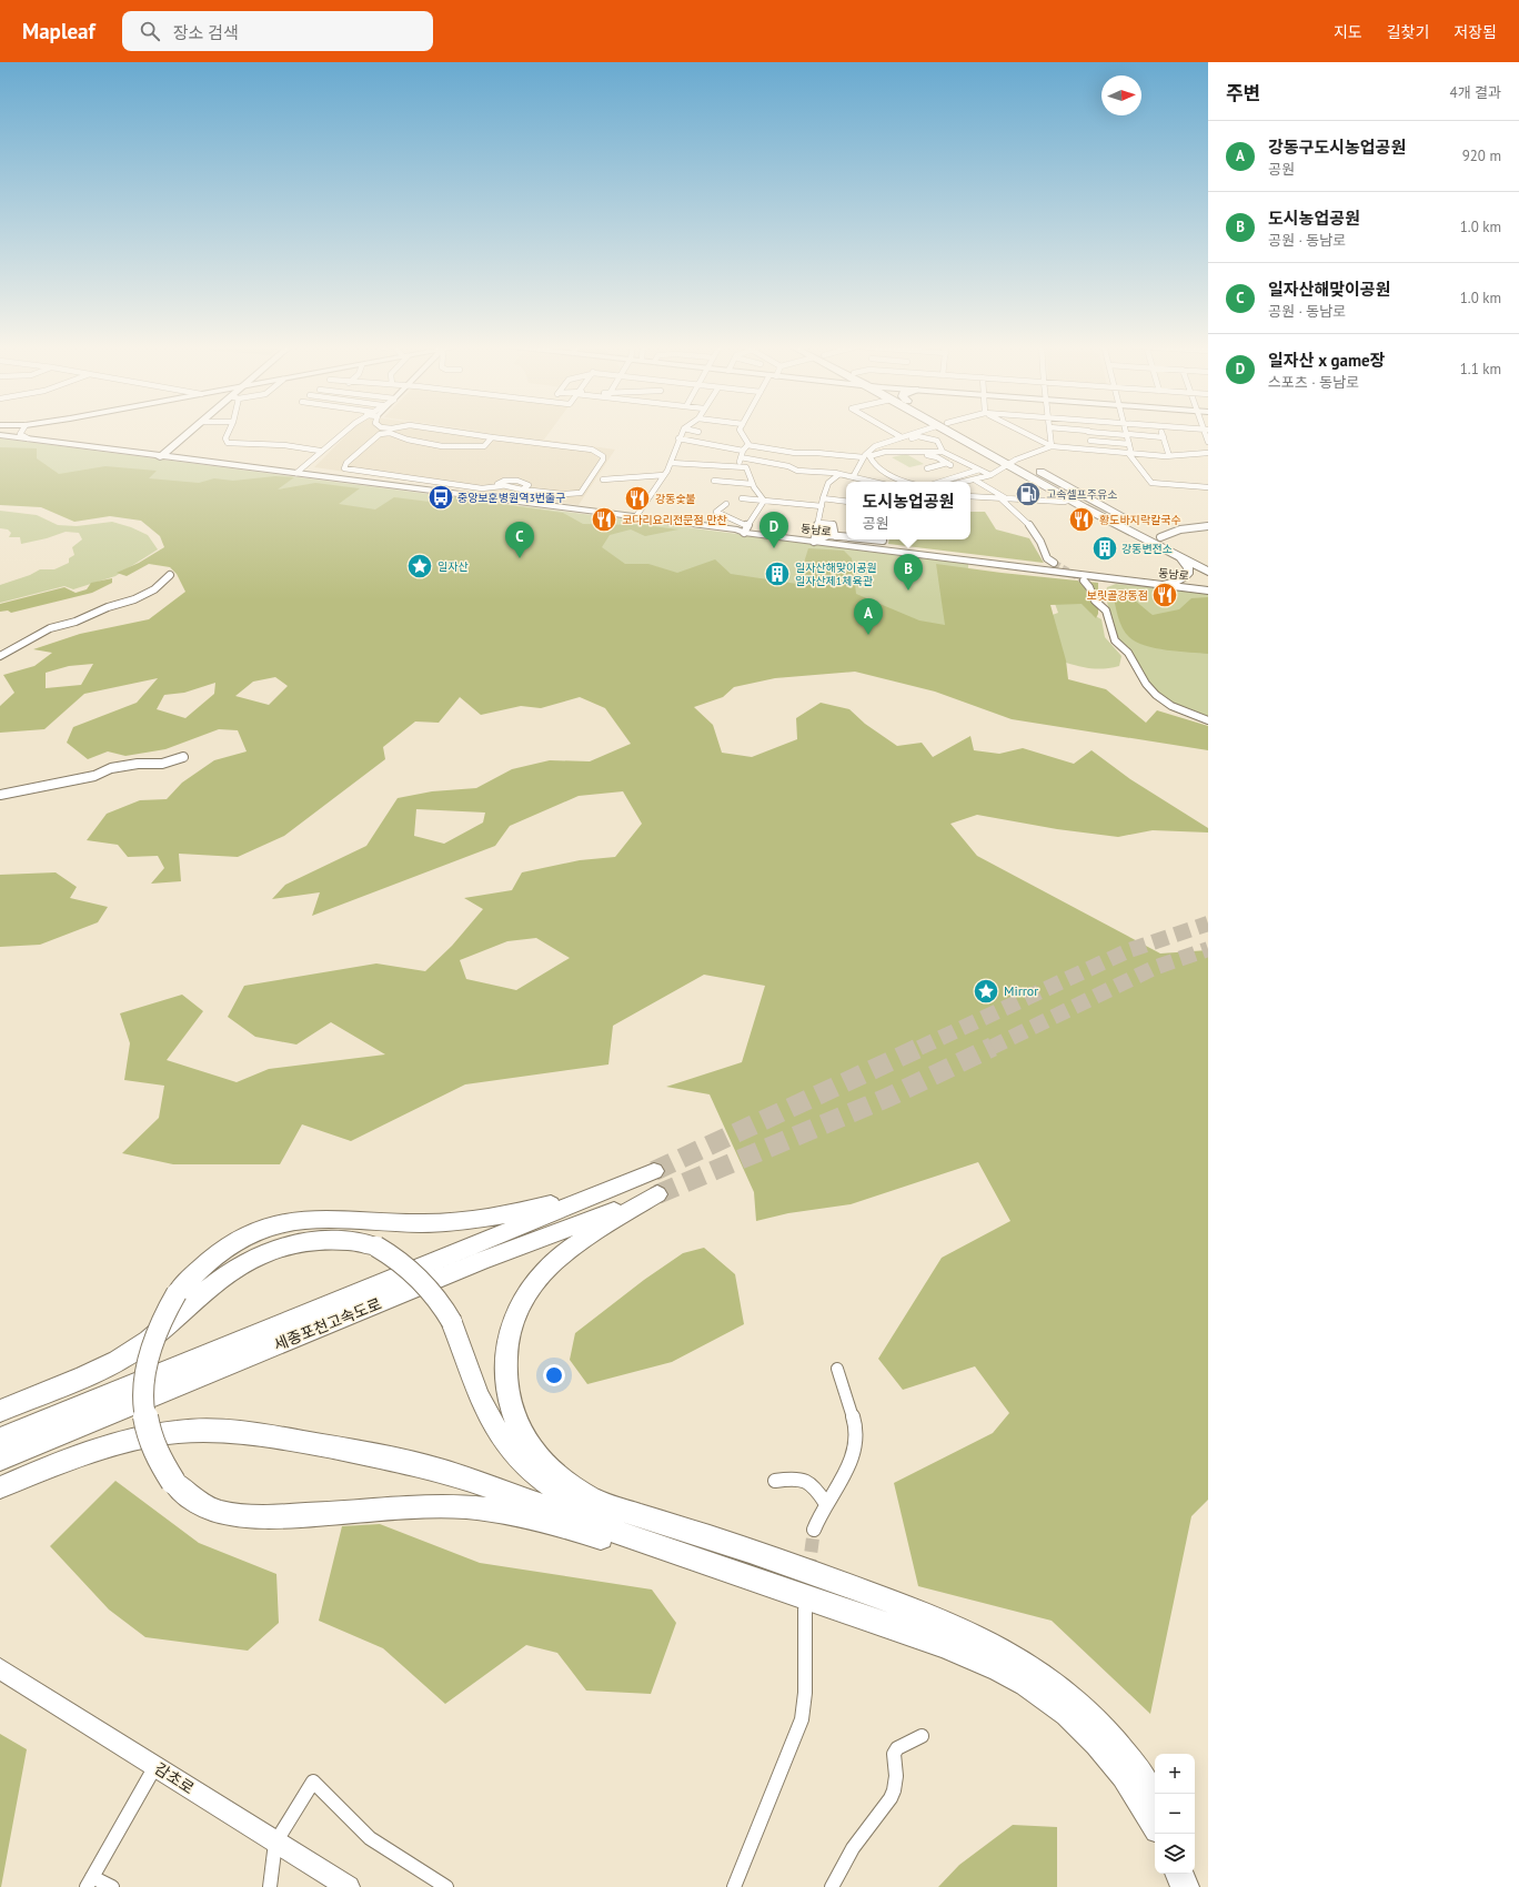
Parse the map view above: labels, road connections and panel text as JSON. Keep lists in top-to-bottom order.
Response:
{
  "streets": {
    "highway": ["세종포천고속도로"],
    "main road": ["동남로", "감초로"]
  },
  "places": {
    "fuel station": ["고속셀프주유소"],
    "bus stop": ["중앙보훈병원역3번출구"],
    "restaurant": [
      "강동숯불",
      "코다리요리전문점 만찬",
      "황도바지락칼국수",
      "보릿골강동점"
    ],
    "building": ["강동변전소", "일자산해맞이공원 일자산제1체육관"],
    "place": ["일자산", "Mirror"]
  },
  "north": "right",
  "page": {
    "header": "Mapleaf",
    "search": "장소 검색",
    "nav": ["지도", "길찾기", "저장됨"],
    "heading": ["주변", "4개 결과"],
    "list": [
      {
        "mark": "A",
        "name": "강동구도시농업공원",
        "note": "공원",
        "value": "920 m"
      },
      {
        "mark": "B",
        "name": "도시농업공원",
        "note": "공원 · 동남로",
        "value": "1.0 km"
      },
      {
        "mark": "C",
        "name": "일자산해맞이공원",
        "note": "공원 · 동남로",
        "value": "1.0 km"
      },
      {
        "mark": "D",
        "name": "일자산 x game장",
        "note": "스포츠 · 동남로",
        "value": "1.1 km"
      }
    ],
    "popup": ["도시농업공원", "공원"],
    "pins": [
      "D",
      "C",
      "B",
      "A"
    ],
    "map_buttons": ["+", "−"]
  }
}
